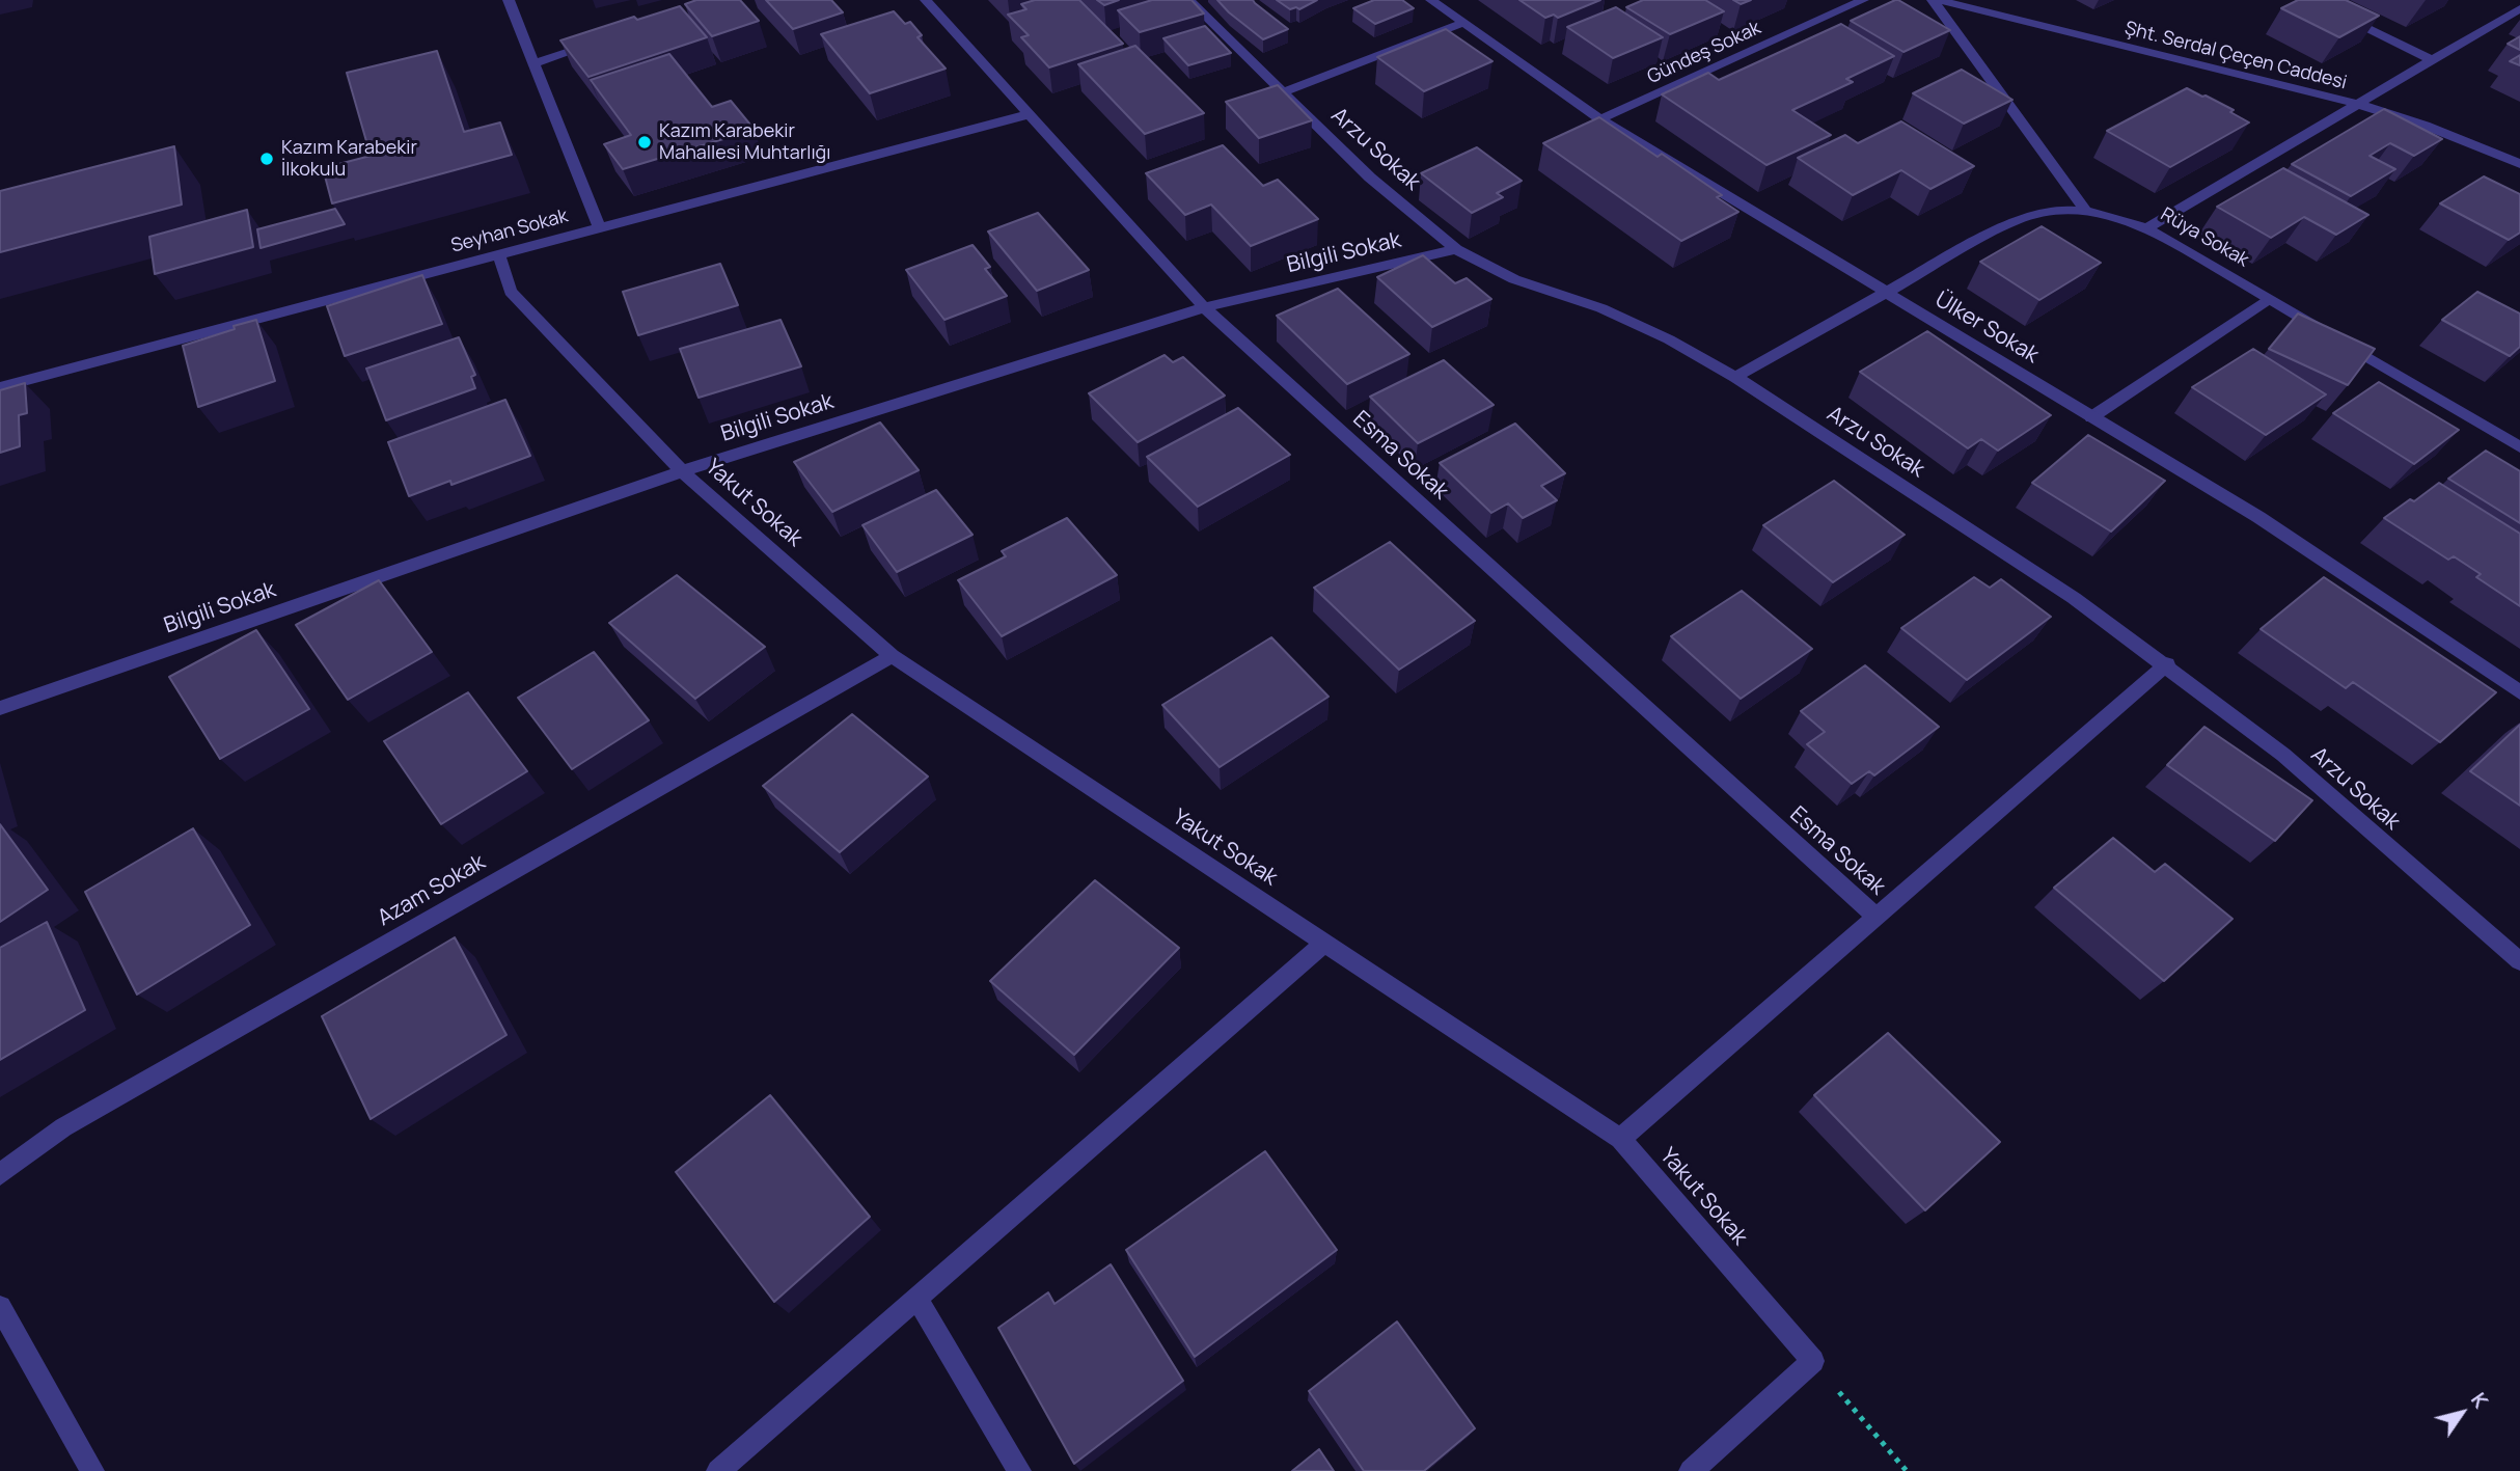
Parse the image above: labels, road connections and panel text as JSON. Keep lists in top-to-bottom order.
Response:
{
  "streets": {
    "street": [
      "Gündeş Sokak",
      "Şht. Serdal Çeçen Caddesi",
      "Arzu Sokak",
      "Seyhan Sokak",
      "Rüya Sokak",
      "Bilgili Sokak",
      "Ülker Sokak",
      "Esma Sokak",
      "Yakut Sokak",
      "Azam Sokak"
    ]
  },
  "crossings": [
    ["Gündeş Sokak", "Ülker Sokak"],
    ["Arzu Sokak", "Rüya Sokak"],
    ["Arzu Sokak", "Bilgili Sokak"],
    ["Seyhan Sokak", "Esma Sokak"],
    ["Seyhan Sokak", "Yakut Sokak"],
    ["Rüya Sokak", "Ülker Sokak"],
    ["Bilgili Sokak", "Esma Sokak"],
    ["Bilgili Sokak", "Yakut Sokak"],
    ["Yakut Sokak", "Azam Sokak"]
  ],
  "places": ["Kazım Karabekir Mahallesi Muhtarlığı", "Kazım Karabekir İlkokulu"],
  "north": "top right"
}
